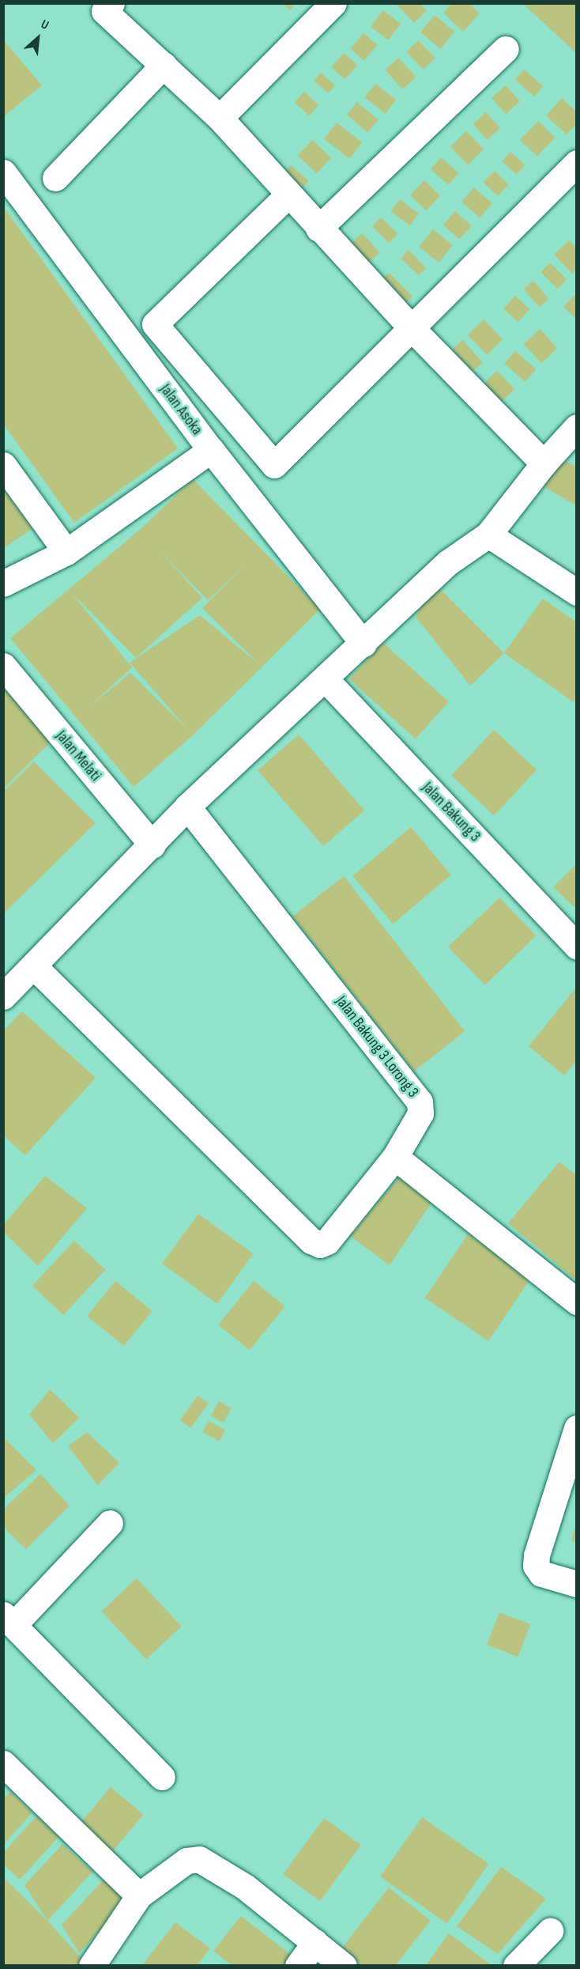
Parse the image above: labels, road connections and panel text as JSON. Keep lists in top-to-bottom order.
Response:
{
  "streets": {
    "street": [
      "Jalan Asoka",
      "Jalan Melati",
      "Jalan Bakung 3",
      "Jalan Bakung 3 Lorong 3"
    ]
  },
  "north": "top right"
}
